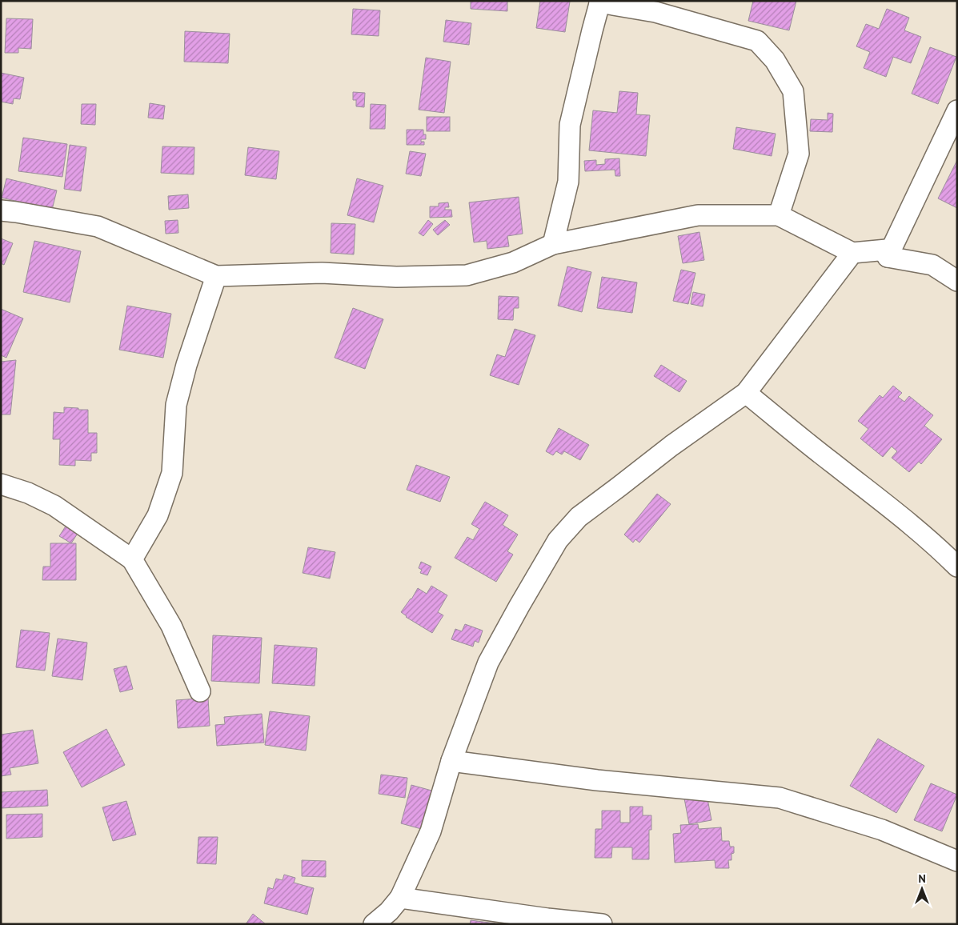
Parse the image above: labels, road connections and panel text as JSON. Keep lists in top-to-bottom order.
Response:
{
  "north": "top"
}
